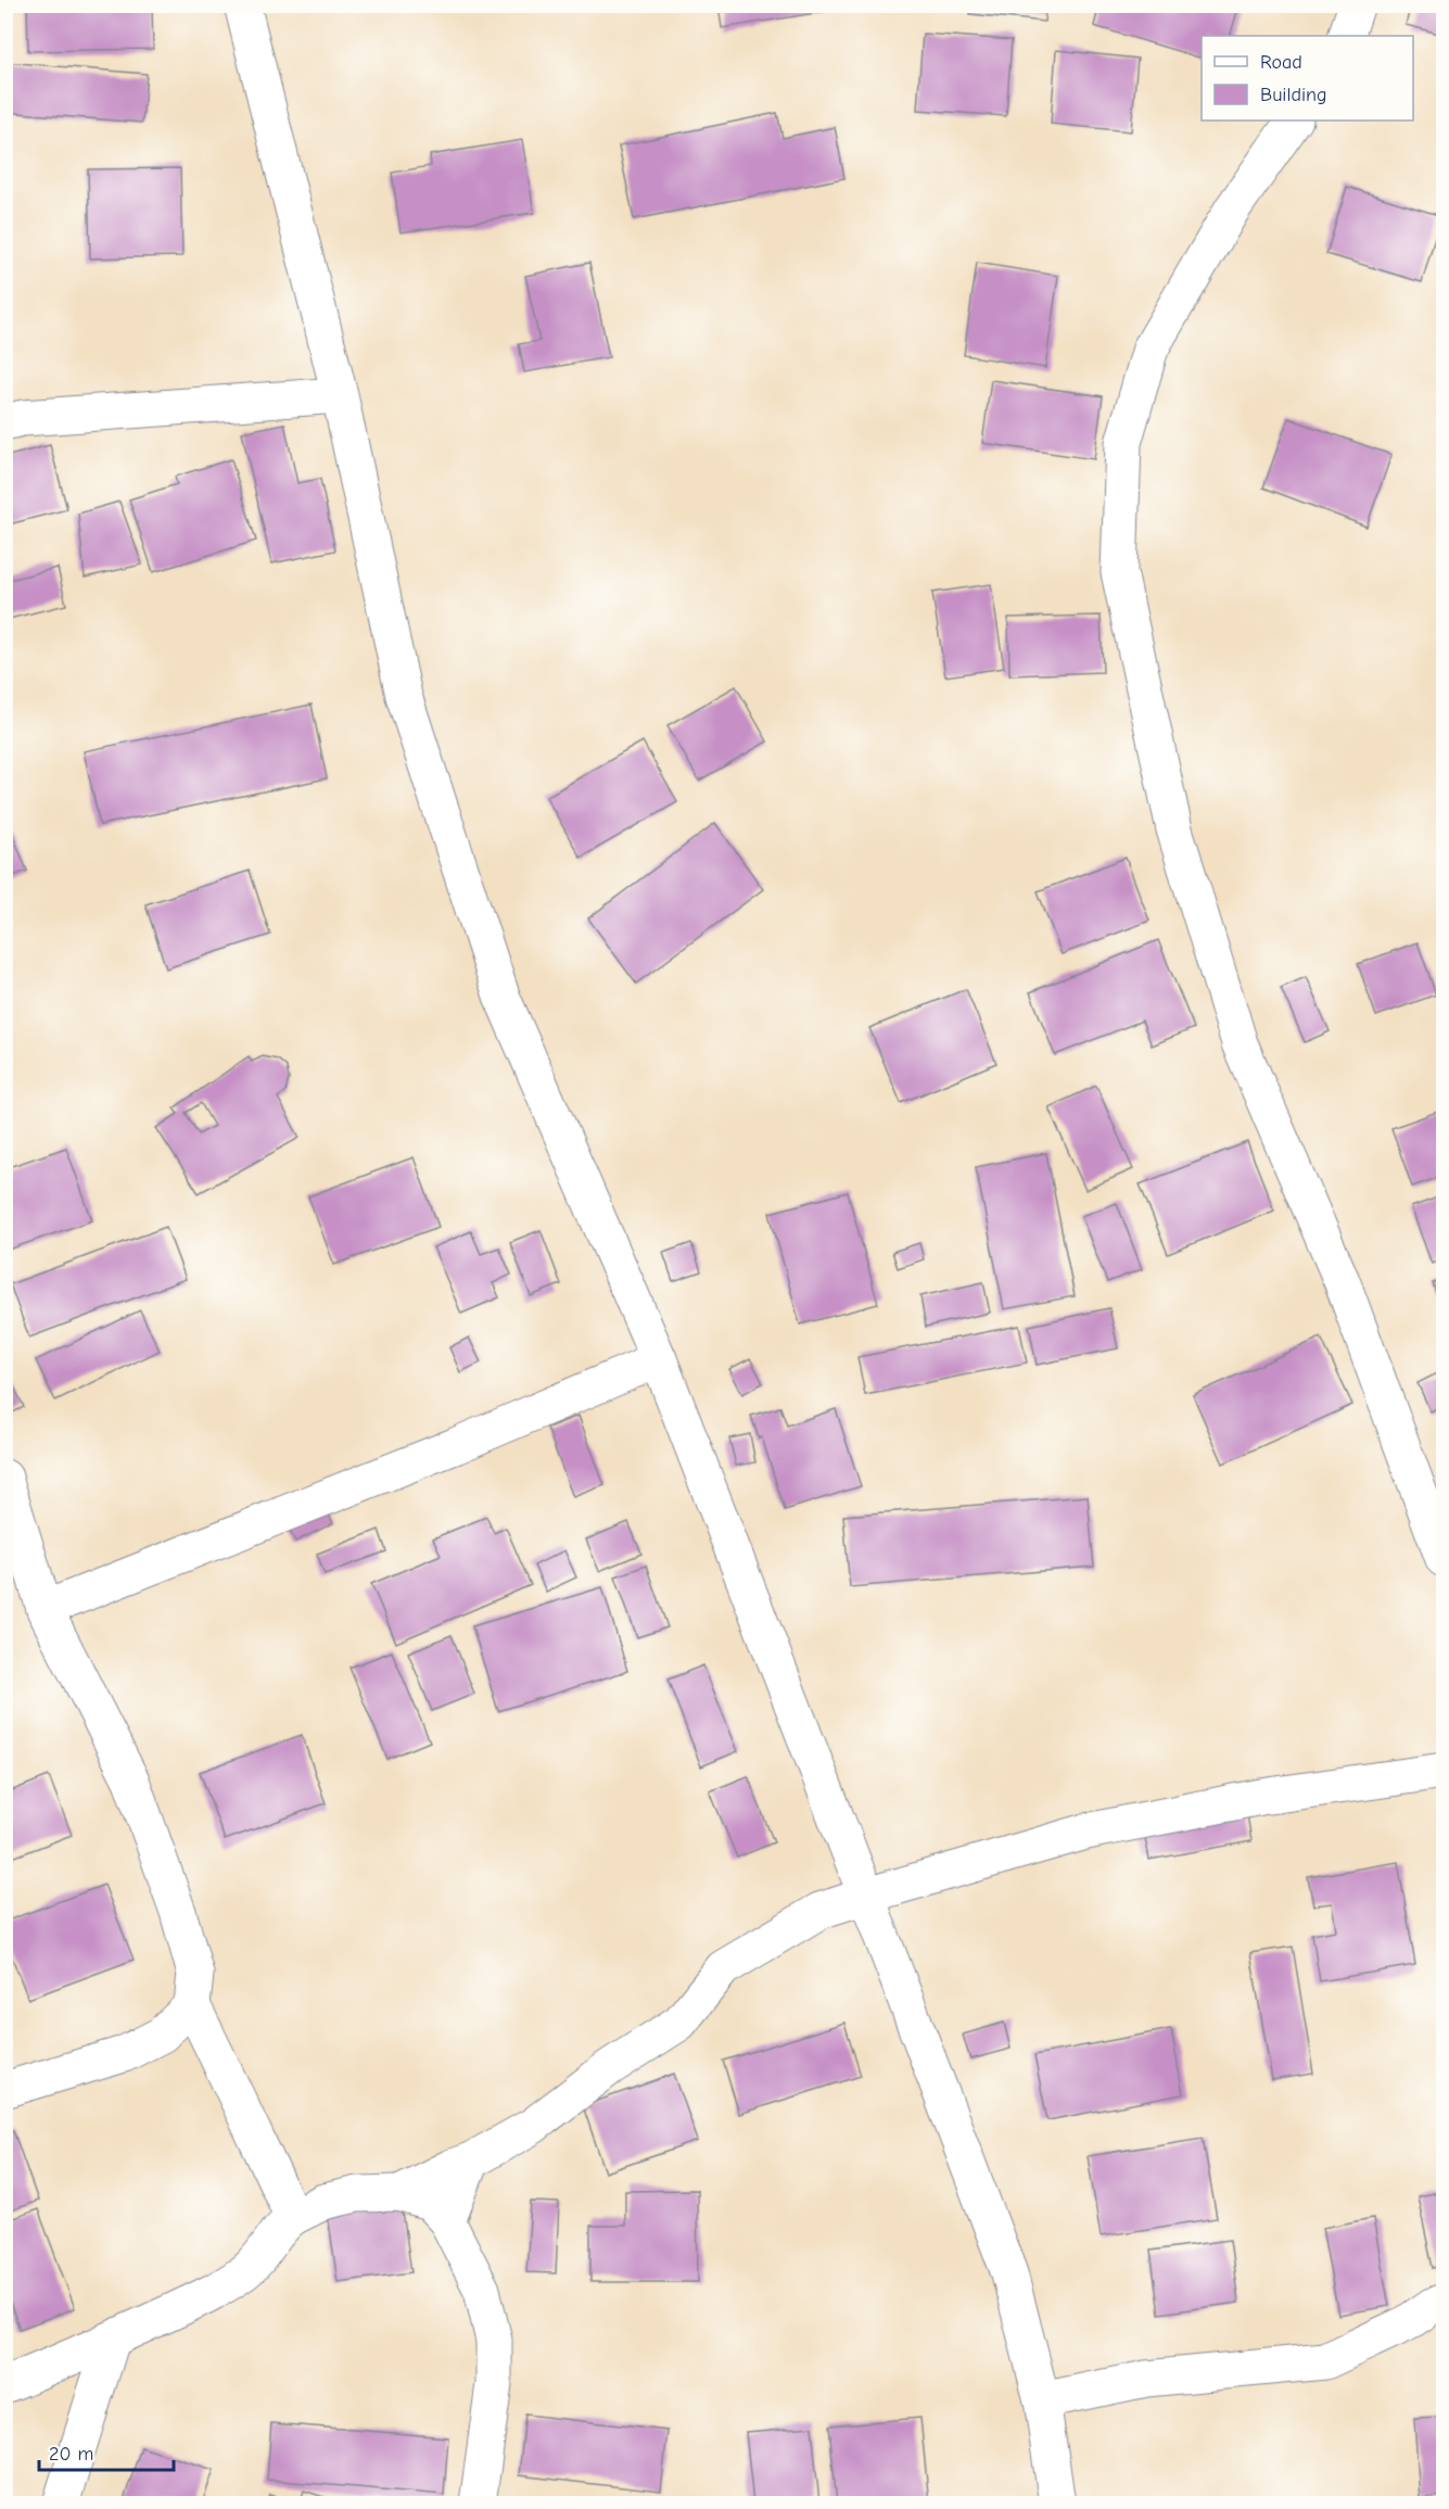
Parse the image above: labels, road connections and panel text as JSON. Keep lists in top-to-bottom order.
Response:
{
  "legend": ["Road", "Building"],
  "scale_bar": "20 m"
}
